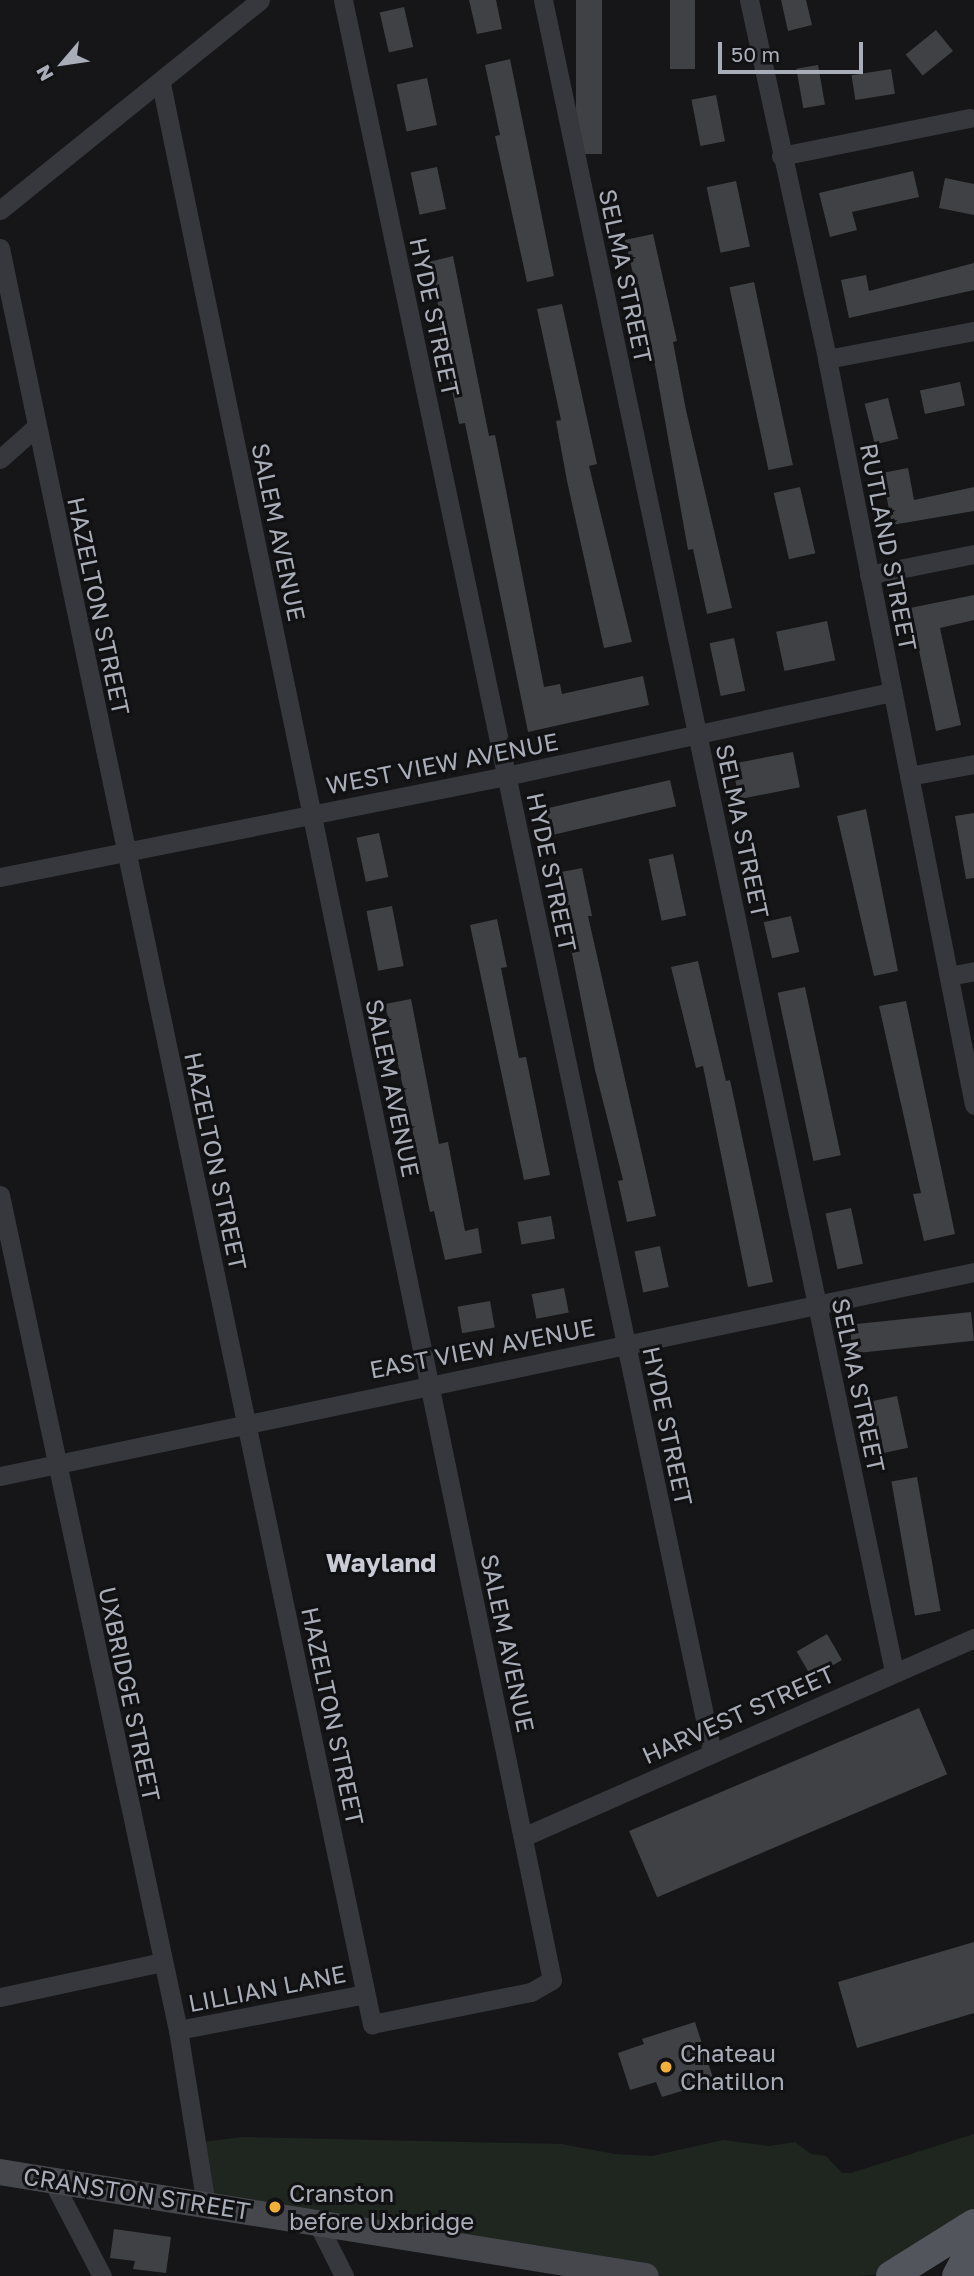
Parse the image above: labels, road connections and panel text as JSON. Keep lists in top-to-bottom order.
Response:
{
  "streets": {
    "main road": ["CRANSTON STREET"],
    "street": [
      "SELMA STREET",
      "HYDE STREET",
      "SALEM AVENUE",
      "RUTLAND STREET",
      "HAZELTON STREET",
      "WEST VIEW AVENUE",
      "EAST VIEW AVENUE",
      "UXBRIDGE STREET",
      "HARVEST STREET",
      "LILLIAN LANE"
    ]
  },
  "crossings": [
    ["SELMA STREET", "WEST VIEW AVENUE"],
    ["SELMA STREET", "EAST VIEW AVENUE"],
    ["SELMA STREET", "HARVEST STREET"],
    ["HYDE STREET", "WEST VIEW AVENUE"],
    ["HYDE STREET", "EAST VIEW AVENUE"],
    ["HYDE STREET", "HARVEST STREET"],
    ["SALEM AVENUE", "HAZELTON STREET"],
    ["SALEM AVENUE", "WEST VIEW AVENUE"],
    ["SALEM AVENUE", "EAST VIEW AVENUE"],
    ["SALEM AVENUE", "HARVEST STREET"],
    ["RUTLAND STREET", "WEST VIEW AVENUE"],
    ["HAZELTON STREET", "WEST VIEW AVENUE"],
    ["HAZELTON STREET", "EAST VIEW AVENUE"],
    ["HAZELTON STREET", "LILLIAN LANE"],
    ["EAST VIEW AVENUE", "UXBRIDGE STREET"],
    ["UXBRIDGE STREET", "LILLIAN LANE"],
    ["UXBRIDGE STREET", "CRANSTON STREET"]
  ],
  "districts": ["Wayland"],
  "places": ["Chateau Chatillon", "Cranston before Uxbridge"],
  "scale_bar": "50 m",
  "north": "bottom left"
}
